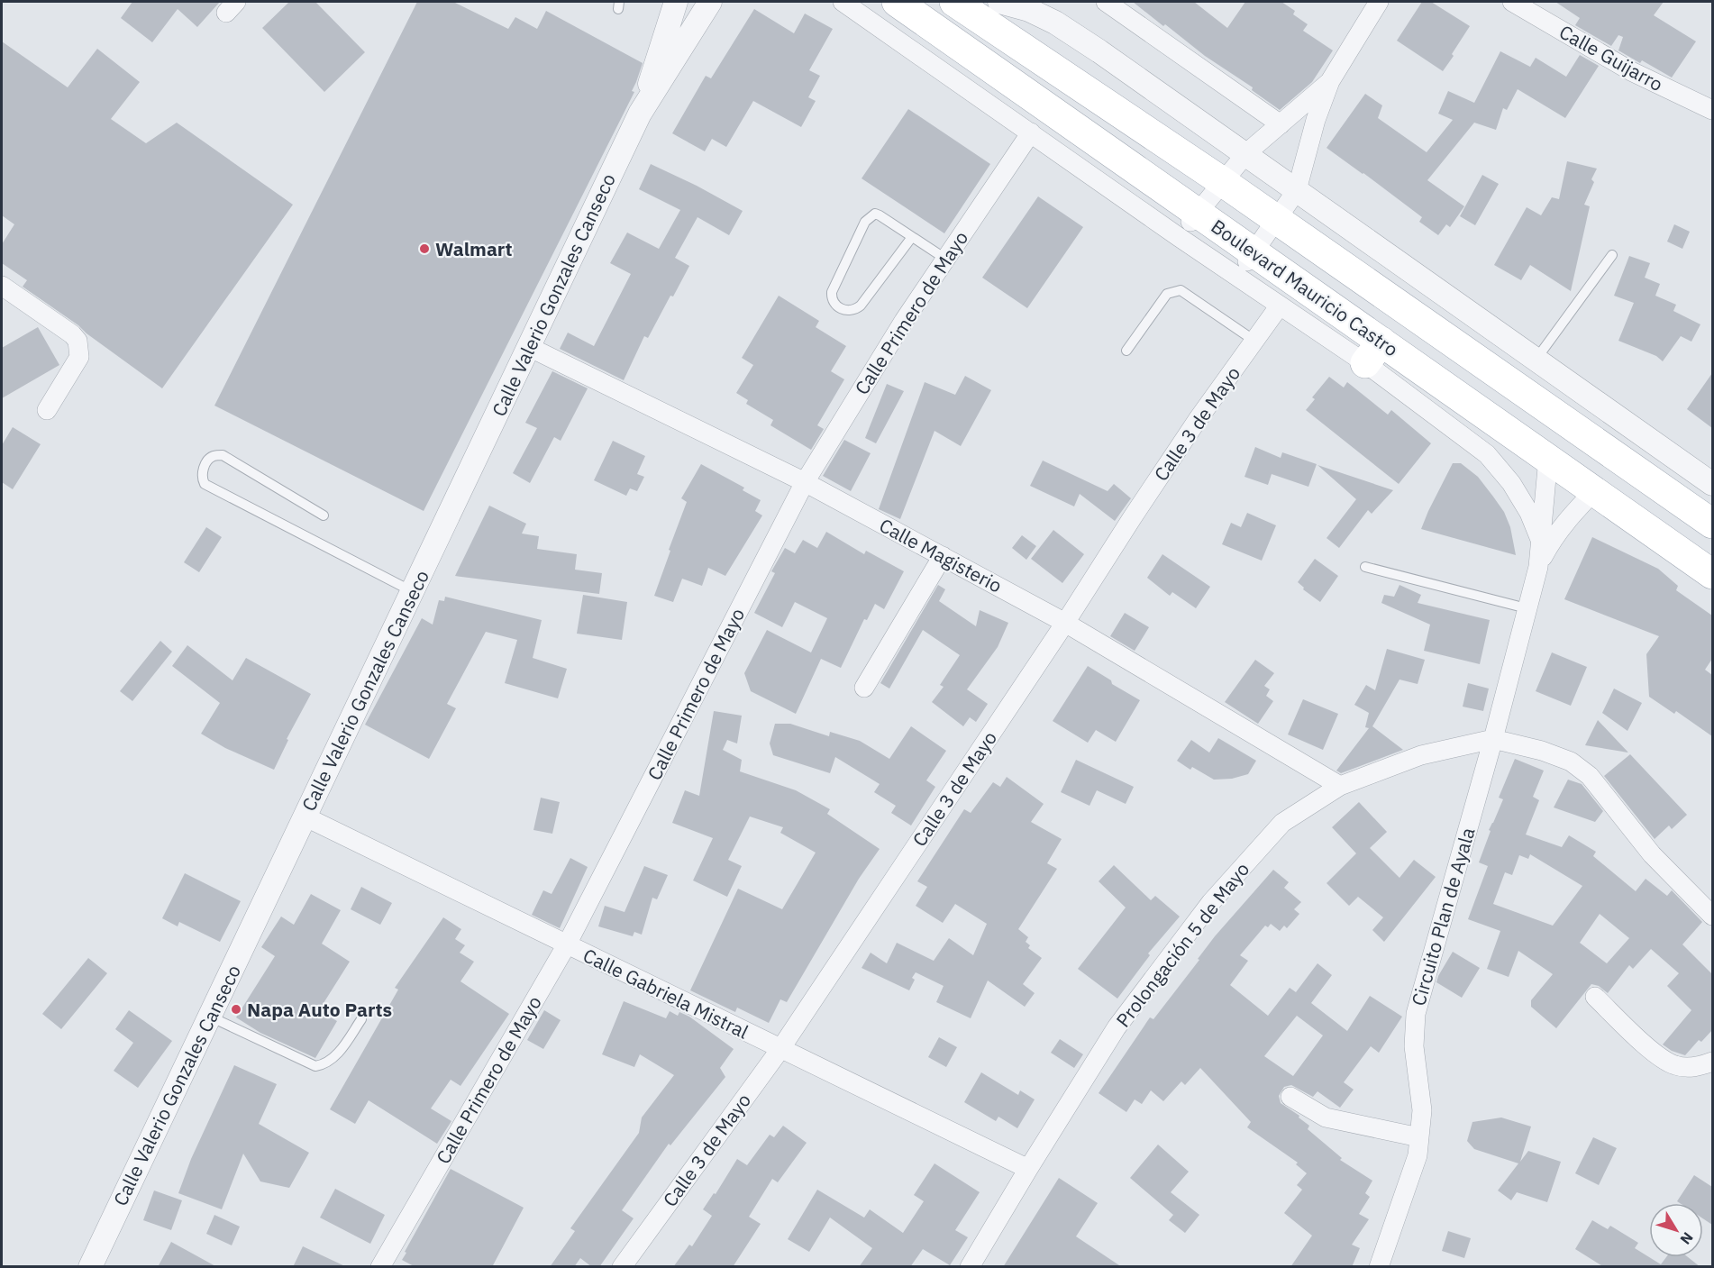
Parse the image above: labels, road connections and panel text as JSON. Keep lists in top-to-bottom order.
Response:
{
  "streets": {
    "main road": ["Boulevard Mauricio Castro"],
    "street": [
      "Calle Guijarro",
      "Calle Valerio Gonzales Canseco",
      "Calle Primero de Mayo",
      "Calle 3 de Mayo",
      "Calle Magisterio",
      "Circuito Plan de Ayala",
      "Prolongación 5 de Mayo",
      "Calle Gabriela Mistral"
    ]
  },
  "crossings": [
    ["Boulevard Mauricio Castro", "Circuito Plan de Ayala"],
    ["Calle Valerio Gonzales Canseco", "Calle Magisterio"],
    ["Calle Valerio Gonzales Canseco", "Calle Gabriela Mistral"],
    ["Calle Primero de Mayo", "Calle Magisterio"],
    ["Calle Primero de Mayo", "Calle Gabriela Mistral"],
    ["Calle 3 de Mayo", "Calle Magisterio"],
    ["Calle 3 de Mayo", "Calle Gabriela Mistral"],
    ["Calle Magisterio", "Prolongación 5 de Mayo"],
    ["Circuito Plan de Ayala", "Prolongación 5 de Mayo"],
    ["Prolongación 5 de Mayo", "Calle Gabriela Mistral"]
  ],
  "places": ["Walmart", "Napa Auto Parts"],
  "north": "bottom right"
}
